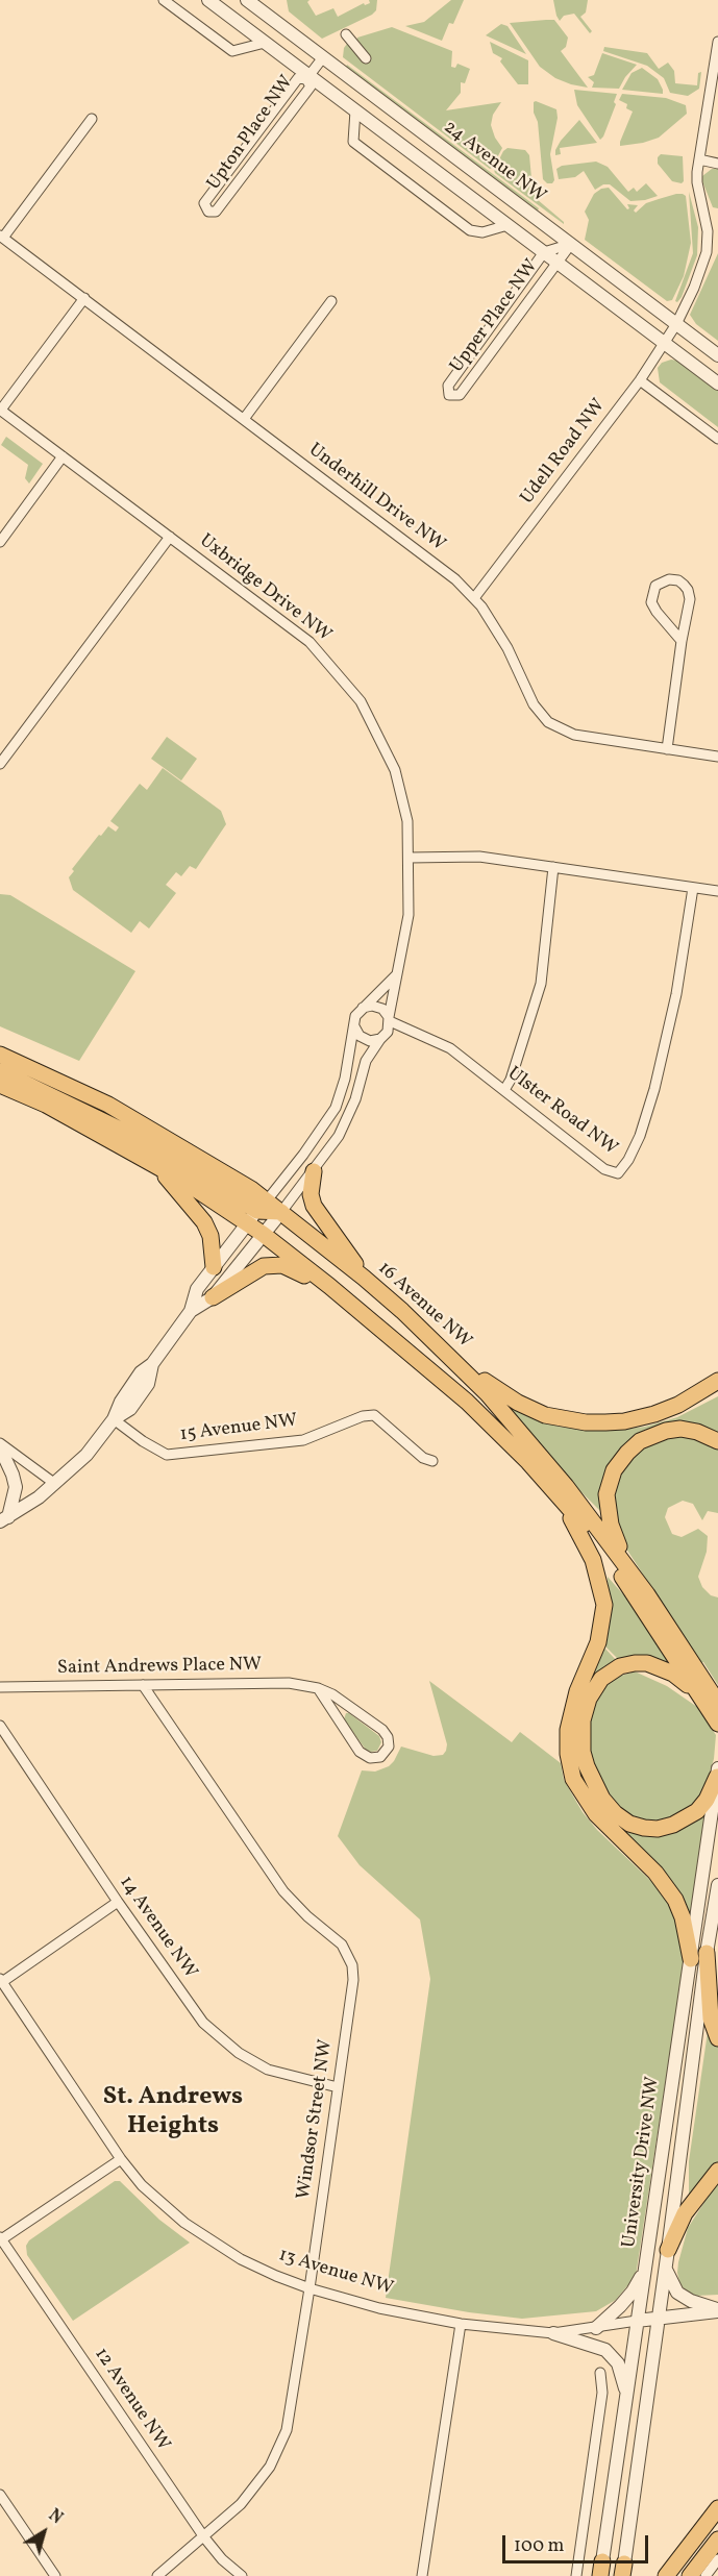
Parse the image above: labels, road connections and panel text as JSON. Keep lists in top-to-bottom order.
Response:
{
  "streets": {
    "highway": ["16 Avenue NW"],
    "street": [
      "Upton Place NW",
      "24 Avenue NW",
      "Upper Place NW",
      "Udell Road NW",
      "Underhill Drive NW",
      "Uxbridge Drive NW",
      "Ulster Road NW",
      "15 Avenue NW",
      "Saint Andrews Place NW",
      "14 Avenue NW",
      "Windsor Street NW",
      "University Drive NW",
      "13 Avenue NW",
      "12 Avenue NW"
    ]
  },
  "crossings": [
    ["24 Avenue NW", "Upper Place NW"],
    ["24 Avenue NW", "Udell Road NW"],
    ["Udell Road NW", "Underhill Drive NW"],
    ["Uxbridge Drive NW", "Ulster Road NW"],
    ["Saint Andrews Place NW", "Windsor Street NW"],
    ["14 Avenue NW", "Windsor Street NW"],
    ["Windsor Street NW", "13 Avenue NW"],
    ["Windsor Street NW", "12 Avenue NW"],
    ["University Drive NW", "13 Avenue NW"]
  ],
  "districts": ["St. Andrews Heights"],
  "scale_bar": "100 m",
  "north": "top right"
}
